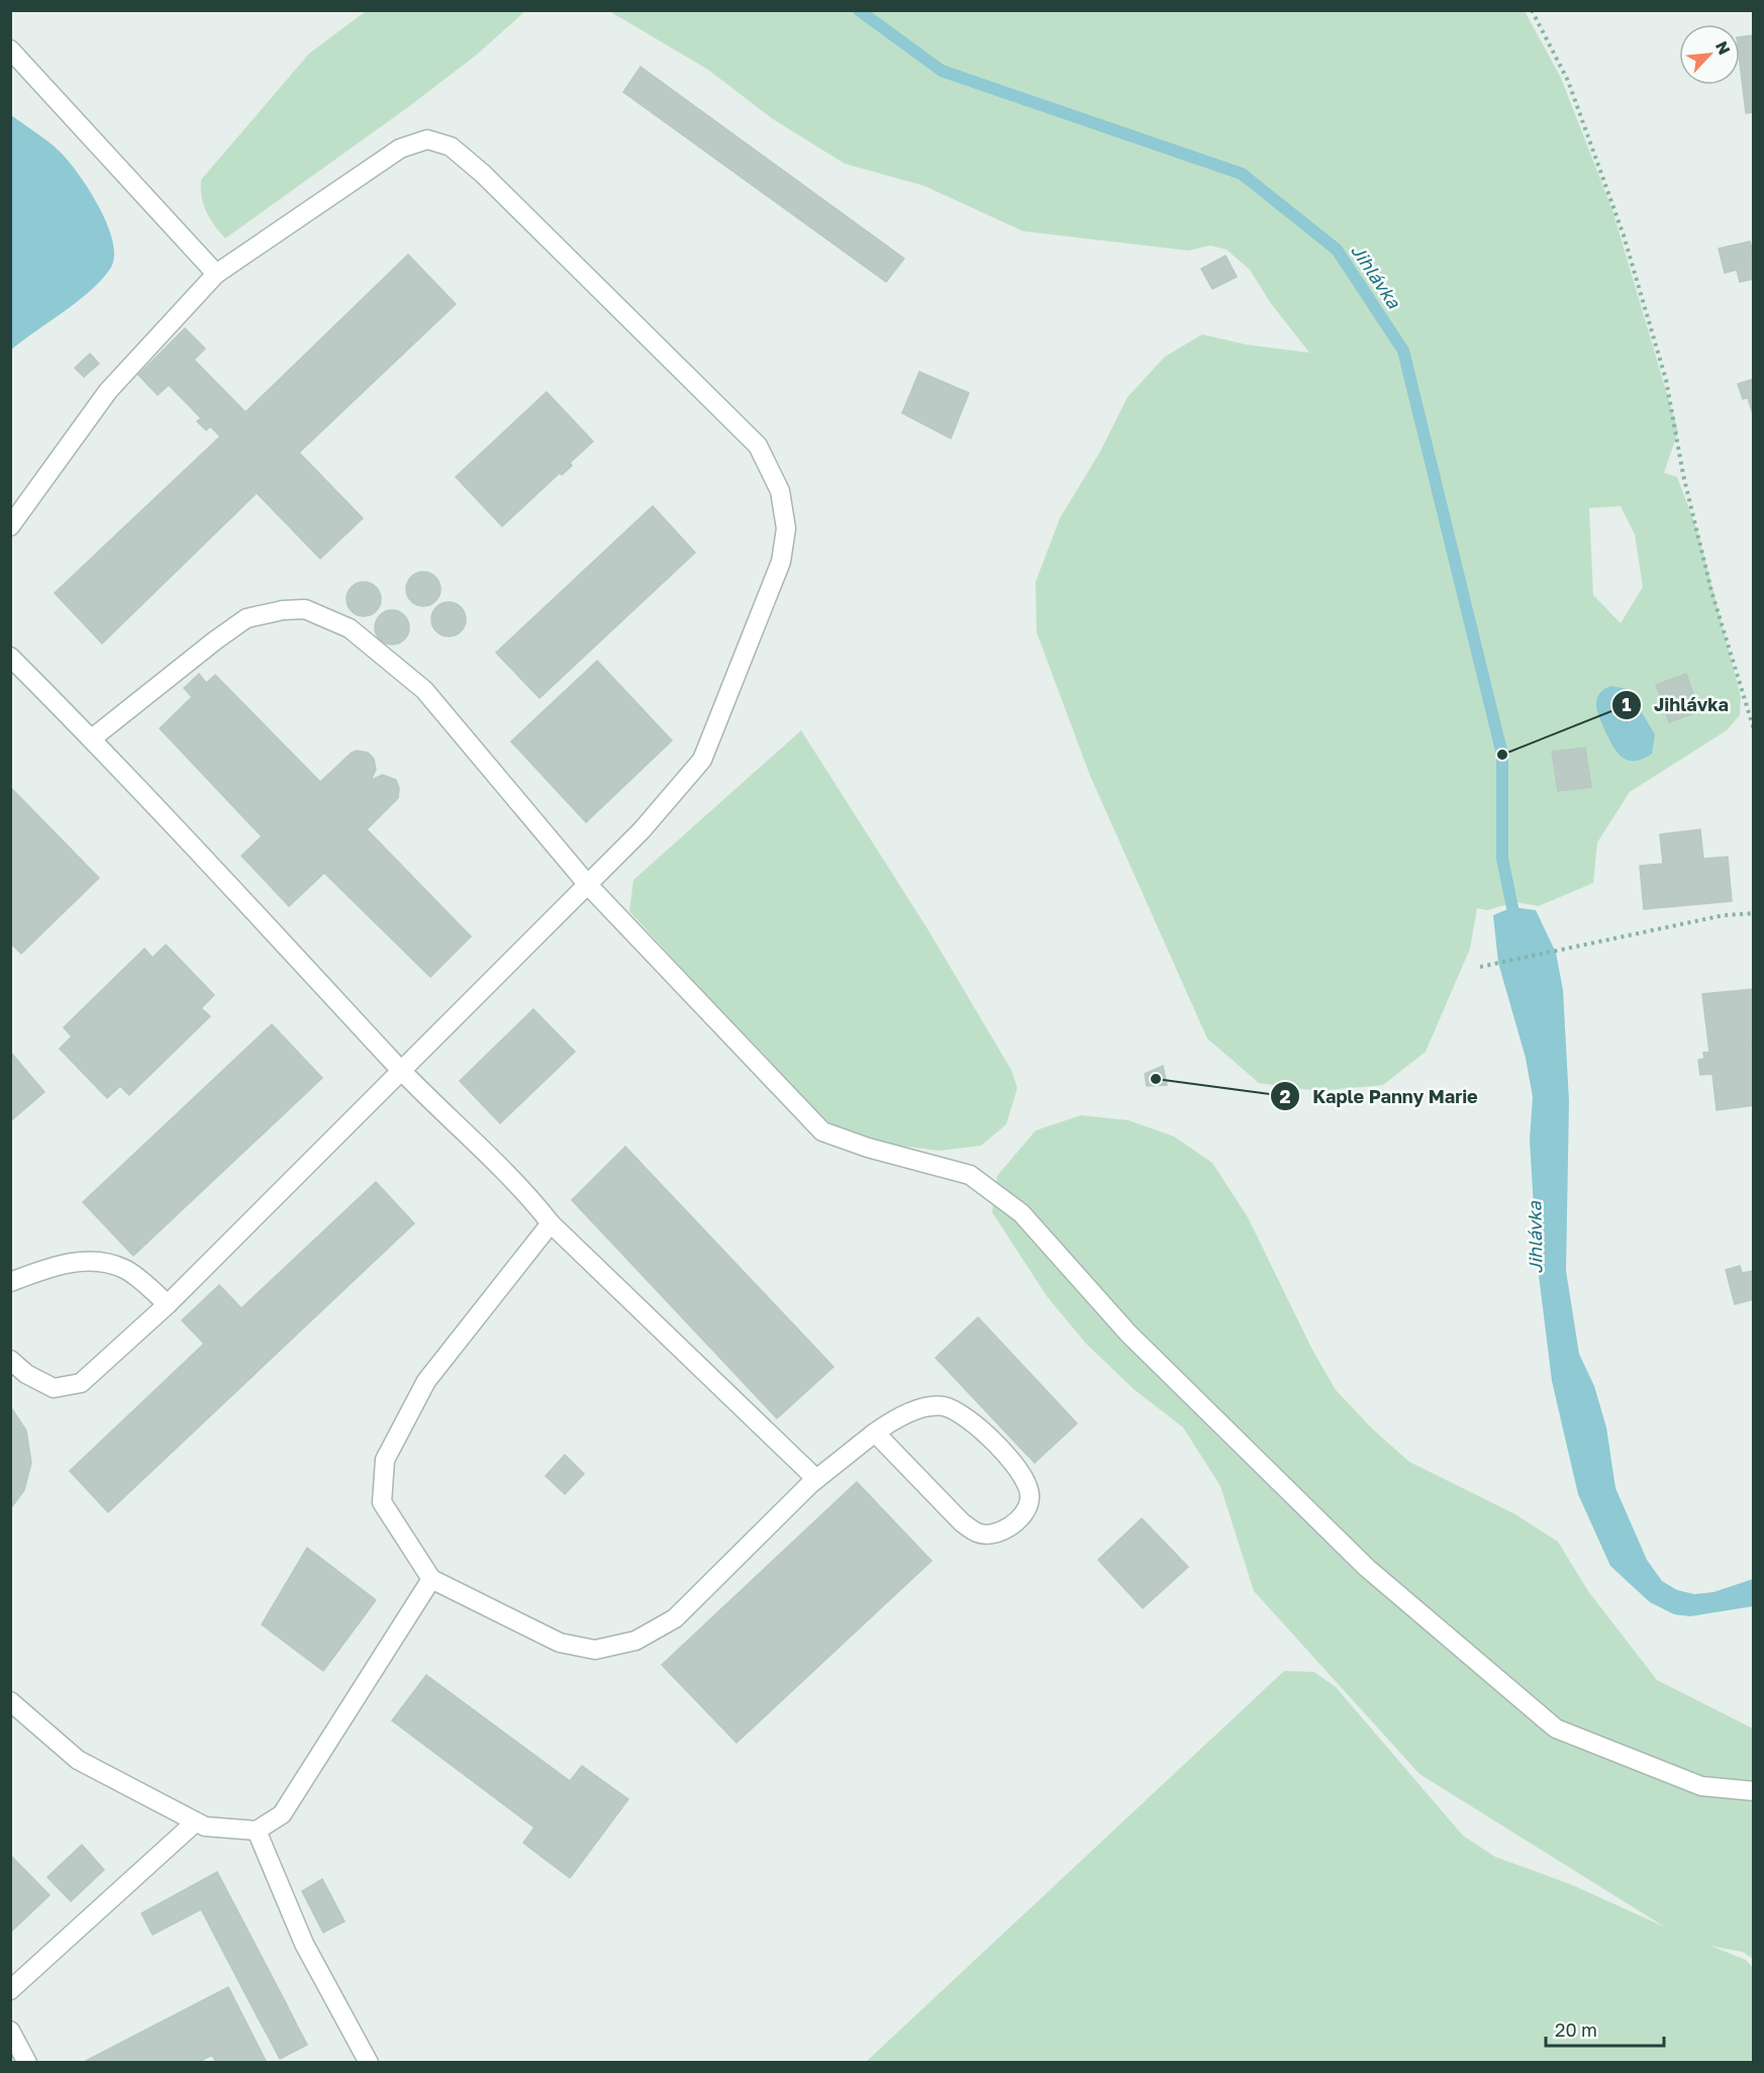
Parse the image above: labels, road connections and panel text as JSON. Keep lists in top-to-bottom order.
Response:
{
  "water": ["Jihlávka"],
  "places": ["Jihlávka", "Kaple Panny Marie"],
  "scale_bar": "20 m",
  "north": "top right"
}
